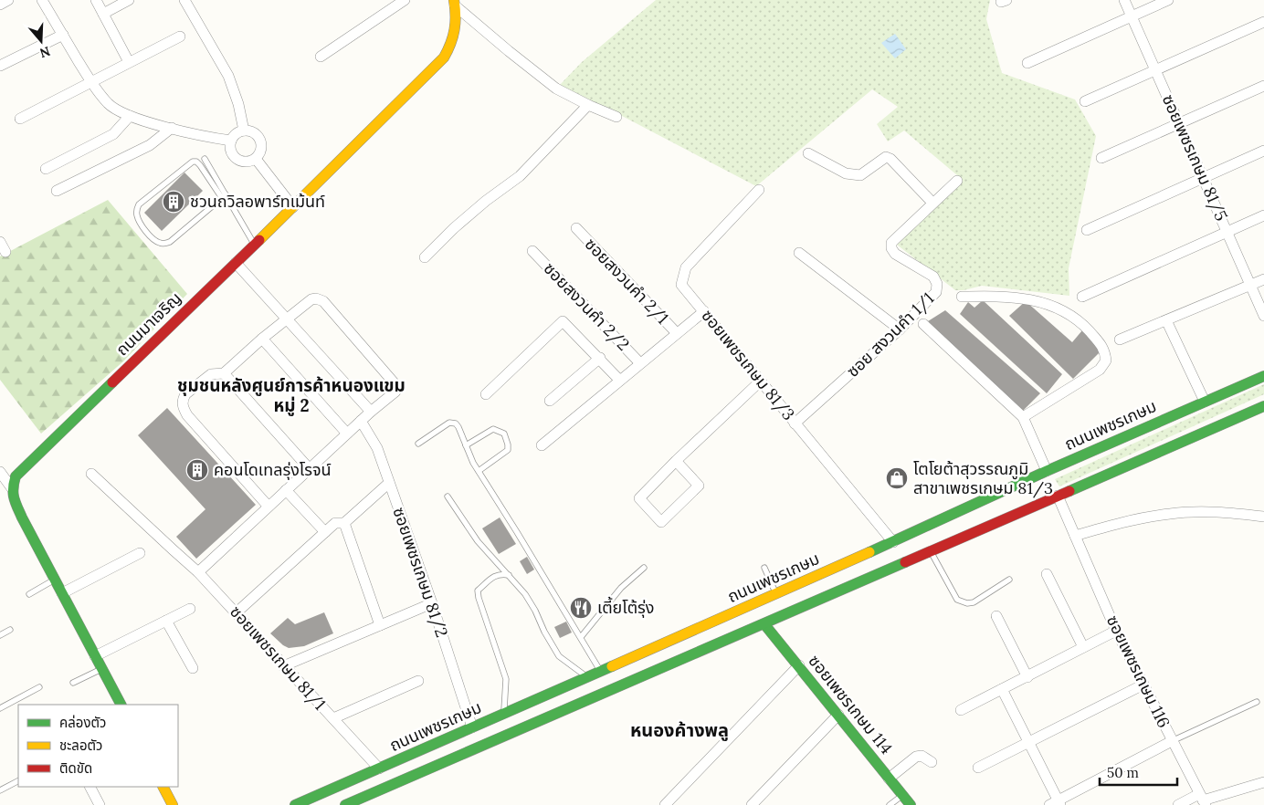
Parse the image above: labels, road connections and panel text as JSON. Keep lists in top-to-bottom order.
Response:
{
  "streets": {
    "main road": ["ถนนมาเจริญ", "ถนนเพชรเกษม", "ซอยเพชรเกษม 114"],
    "street": [
      "ซอยเพชรเกษม 81/5",
      "ซอยสงวนคำ 2/1",
      "ซอยสงวนคำ 2/2",
      "ซอย สงวนคำ 1/1",
      "ซอยเพชรเกษม 81/3",
      "ซอยเพชรเกษม 81/2",
      "ซอยเพชรเกษม 81/1",
      "ซอยเพชรเกษม 116"
    ]
  },
  "crossings": [
    ["ซอย สงวนคำ 1/1", "ซอยเพชรเกษม 81/3"],
    ["ซอยเพชรเกษม 81/3", "ถนนเพชรเกษม"],
    ["ถนนเพชรเกษม", "ซอยเพชรเกษม 81/2"],
    ["ถนนเพชรเกษม", "ซอยเพชรเกษม 81/1"],
    ["ถนนเพชรเกษม", "ซอยเพชรเกษม 116"],
    ["ถนนเพชรเกษม", "ซอยเพชรเกษม 114"]
  ],
  "districts": ["ชุมชนหลังศูนย์การค้าหนองแขม หมู่ 2", "หนองค้างพลู"],
  "places": {
    "building": ["ชวนถวิลอพาร์ทเม้นท์", "คอนโดเทลรุ่งโรจน์"],
    "shop": ["โตโยต้าสุวรรณภูมิ สาขาเพชรเกษม 81/3"],
    "restaurant": ["เตี้ยโต้รุ่ง"]
  },
  "legend": ["คล่องตัว", "ชะลอตัว", "ติดขัด"],
  "scale_bar": "50 m",
  "north": "bottom"
}
